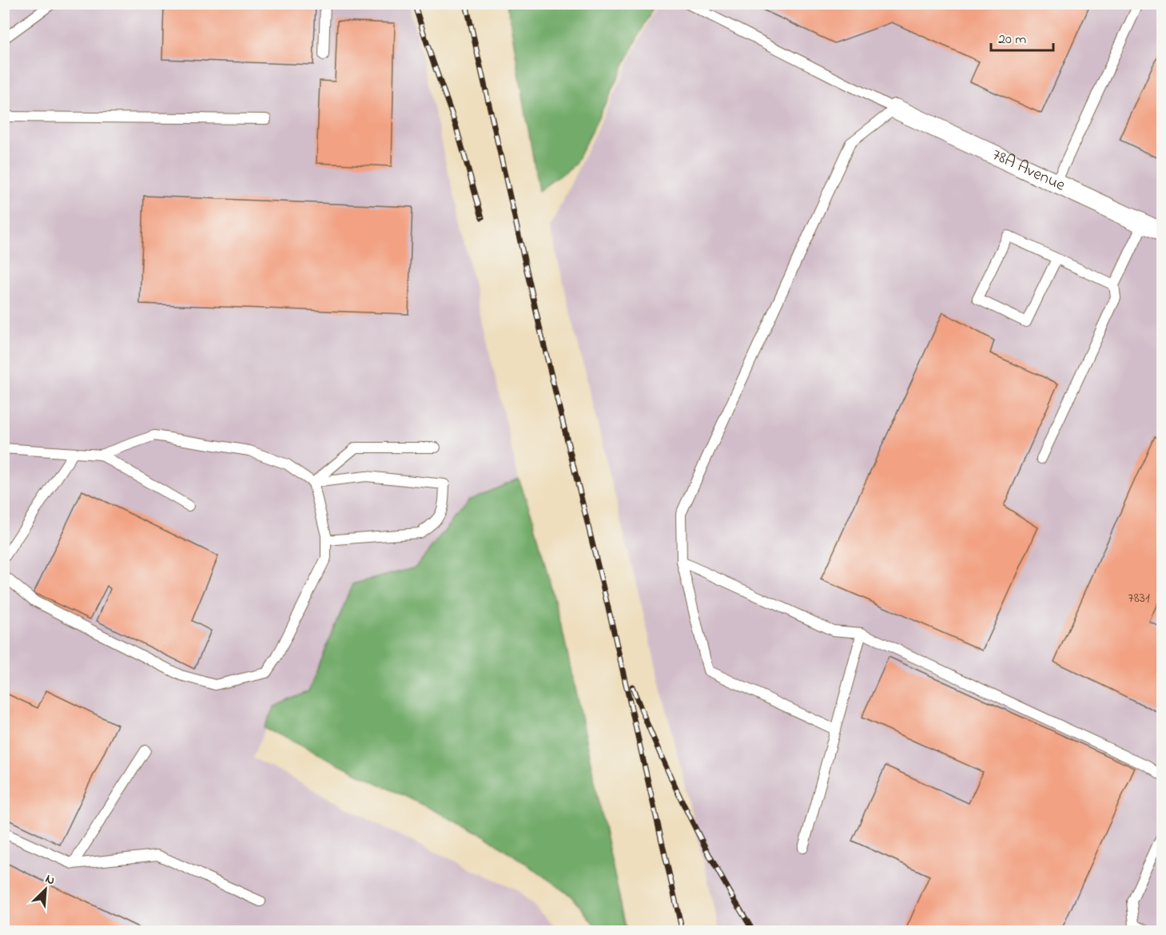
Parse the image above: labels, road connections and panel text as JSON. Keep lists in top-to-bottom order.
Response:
{
  "streets": {
    "street": ["78A Avenue"]
  },
  "house_numbers": ["7831"],
  "scale_bar": "20 m",
  "north": "top right"
}
